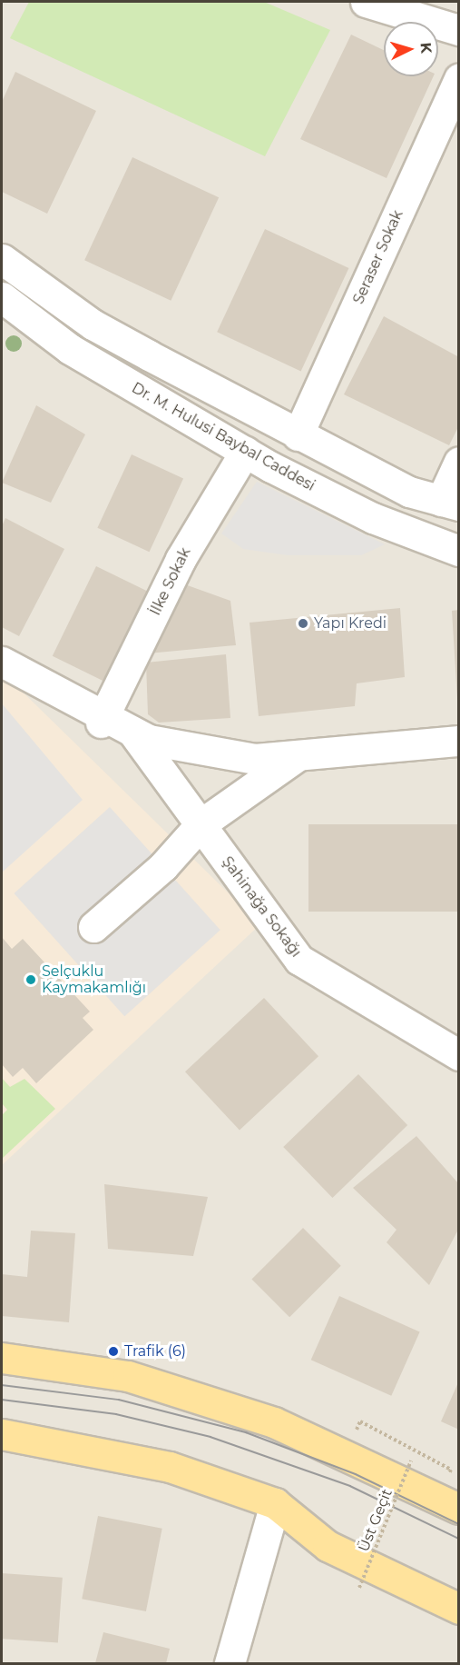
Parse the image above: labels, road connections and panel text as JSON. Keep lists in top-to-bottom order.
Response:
{
  "streets": {
    "street": [
      "Seraser Sokak",
      "Dr. M. Hulusi Baybal Caddesi",
      "İlke Sokak",
      "Şahinağa Sokağı"
    ],
    "path": ["Üst Geçit"]
  },
  "crossings": [
    ["Dr. M. Hulusi Baybal Caddesi", "İlke Sokak"]
  ],
  "places": ["Yapı Kredi", "Selçuklu Kaymakamlığı", "Trafik (6)"],
  "north": "right"
}
